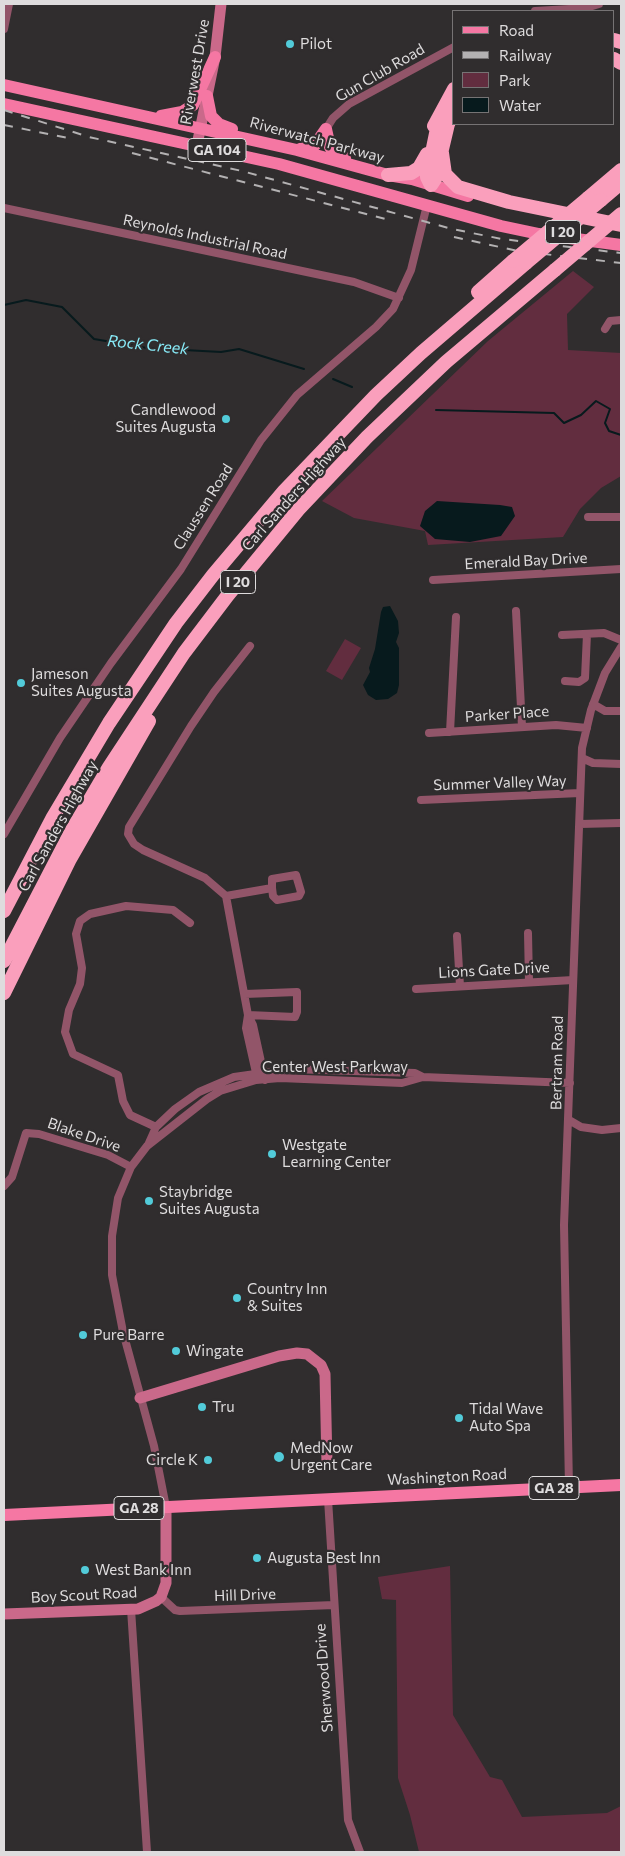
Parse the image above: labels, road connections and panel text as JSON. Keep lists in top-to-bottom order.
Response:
{
  "streets": {
    "highway": ["I 20", "Carl Sanders Highway"],
    "main road": [
      "Riverwatch Parkway",
      "GA 104",
      "Washington Road",
      "GA 28"
    ],
    "street": [
      "Riverwest Drive",
      "Gun Club Road",
      "Reynolds Industrial Road",
      "Claussen Road",
      "Emerald Bay Drive",
      "Parker Place",
      "Summer Valley Way",
      "Lions Gate Drive",
      "Bertram Road",
      "Center West Parkway",
      "Blake Drive",
      "Boy Scout Road",
      "Hill Drive",
      "Sherwood Drive"
    ]
  },
  "crossings": [
    ["Riverwest Drive", "Riverwatch Parkway"],
    ["Riverwest Drive", "GA 104"],
    ["GA 104", "Claussen Road"],
    ["Reynolds Industrial Road", "Claussen Road"],
    ["Parker Place", "Bertram Road"],
    ["Summer Valley Way", "Bertram Road"],
    ["Lions Gate Drive", "Bertram Road"],
    ["Bertram Road", "Center West Parkway"],
    ["Bertram Road", "Washington Road"],
    ["Center West Parkway", "Blake Drive"],
    ["Center West Parkway", "Washington Road"],
    ["Washington Road", "Sherwood Drive"],
    ["Boy Scout Road", "Hill Drive"],
    ["Hill Drive", "Sherwood Drive"]
  ],
  "water": ["Rock Creek"],
  "places": [
    "Pilot",
    "Candlewood Suites Augusta",
    "Jameson Suites Augusta",
    "Westgate Learning Center",
    "Staybridge Suites Augusta",
    "Country Inn & Suites",
    "Pure Barre",
    "Wingate",
    "Tru",
    "Tidal Wave Auto Spa",
    "MedNow Urgent Care",
    "Circle K",
    "Augusta Best Inn",
    "West Bank Inn"
  ],
  "legend": [
    "Road",
    "Railway",
    "Park",
    "Water"
  ]
}
